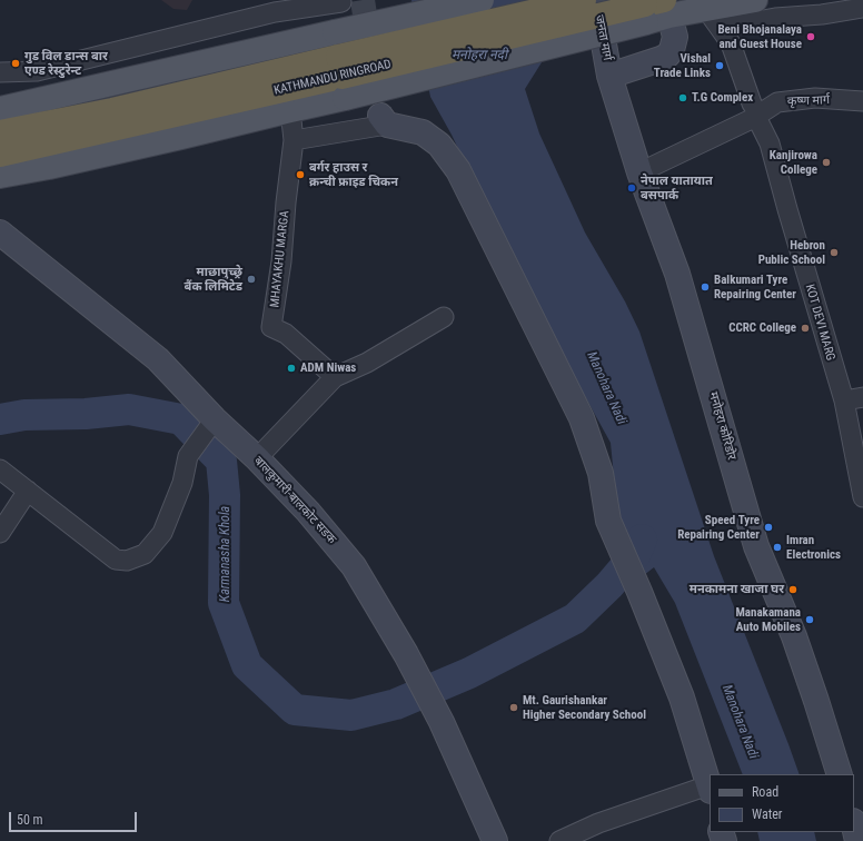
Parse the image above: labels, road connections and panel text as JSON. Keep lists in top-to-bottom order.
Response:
{
  "streets": {
    "highway": ["KATHMANDU RINGROAD"],
    "main road": ["जनता मार्ग", "मनोहरा कोरिडोर", "बालकुमारी-बालकोट सडक"],
    "street": ["कृष्ण मार्ग", "MHAYAKHU MARGA", "KOT DEVI MARG"]
  },
  "crossings": [
    ["जनता मार्ग", "मनोहरा कोरिडोर"],
    ["कृष्ण मार्ग", "KOT DEVI MARG"],
    ["कृष्ण मार्ग", "मनोहरा कोरिडोर"]
  ],
  "water": ["मनोहरा नदी", "Manohara Nadi", "Karmanasha Khola"],
  "places": [
    "Beni Bhojanalaya and Guest House",
    "गुड विल डान्स बार एण्ड रेस्टुरेन्ट",
    "Vishal Trade Links",
    "T.G Complex",
    "Kanjirowa College",
    "बर्गर हाउस र क्रन्ची फ्राइड चिकन",
    "नेपाल यातायात बसपार्क",
    "Hebron Public School",
    "माछापुच्छ्रे बैंक लिमिटेड",
    "Balkumari Tyre Repairing Center",
    "CCRC College",
    "ADM Niwas",
    "Speed Tyre Repairing Center",
    "Imran Electronics",
    "मनकामना खाजा घर",
    "Manakamana Auto Mobiles",
    "Mt. Gaurishankar Higher Secondary School"
  ],
  "legend": ["Road", "Water"],
  "scale_bar": "50 m"
}
